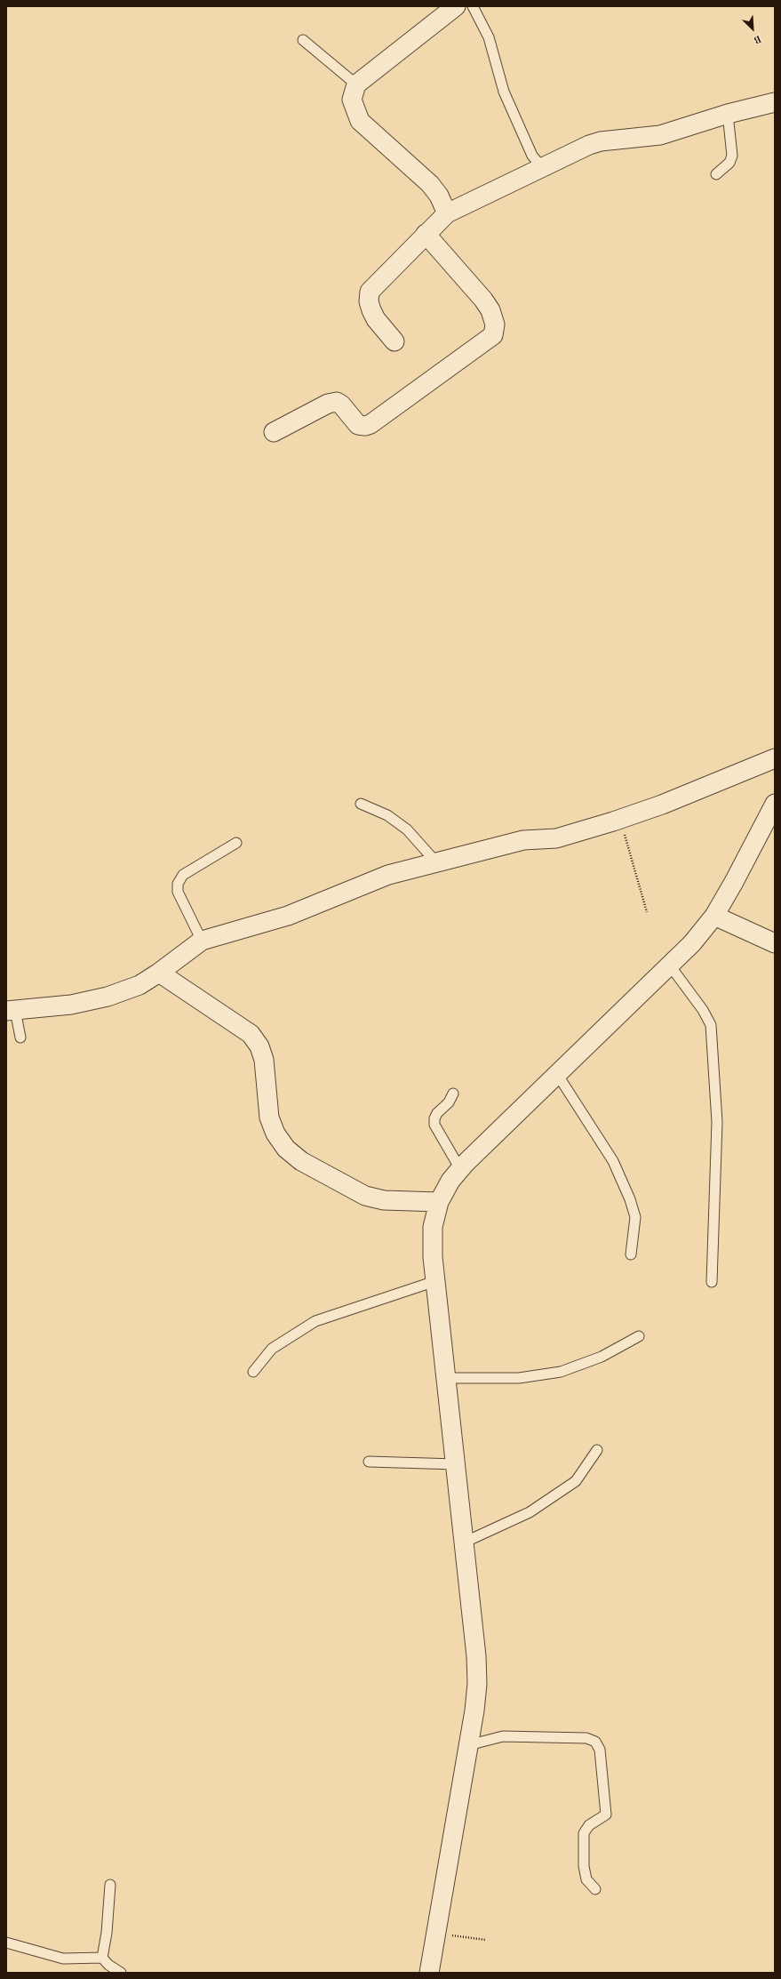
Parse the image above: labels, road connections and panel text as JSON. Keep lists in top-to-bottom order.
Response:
{
  "north": "bottom right"
}
